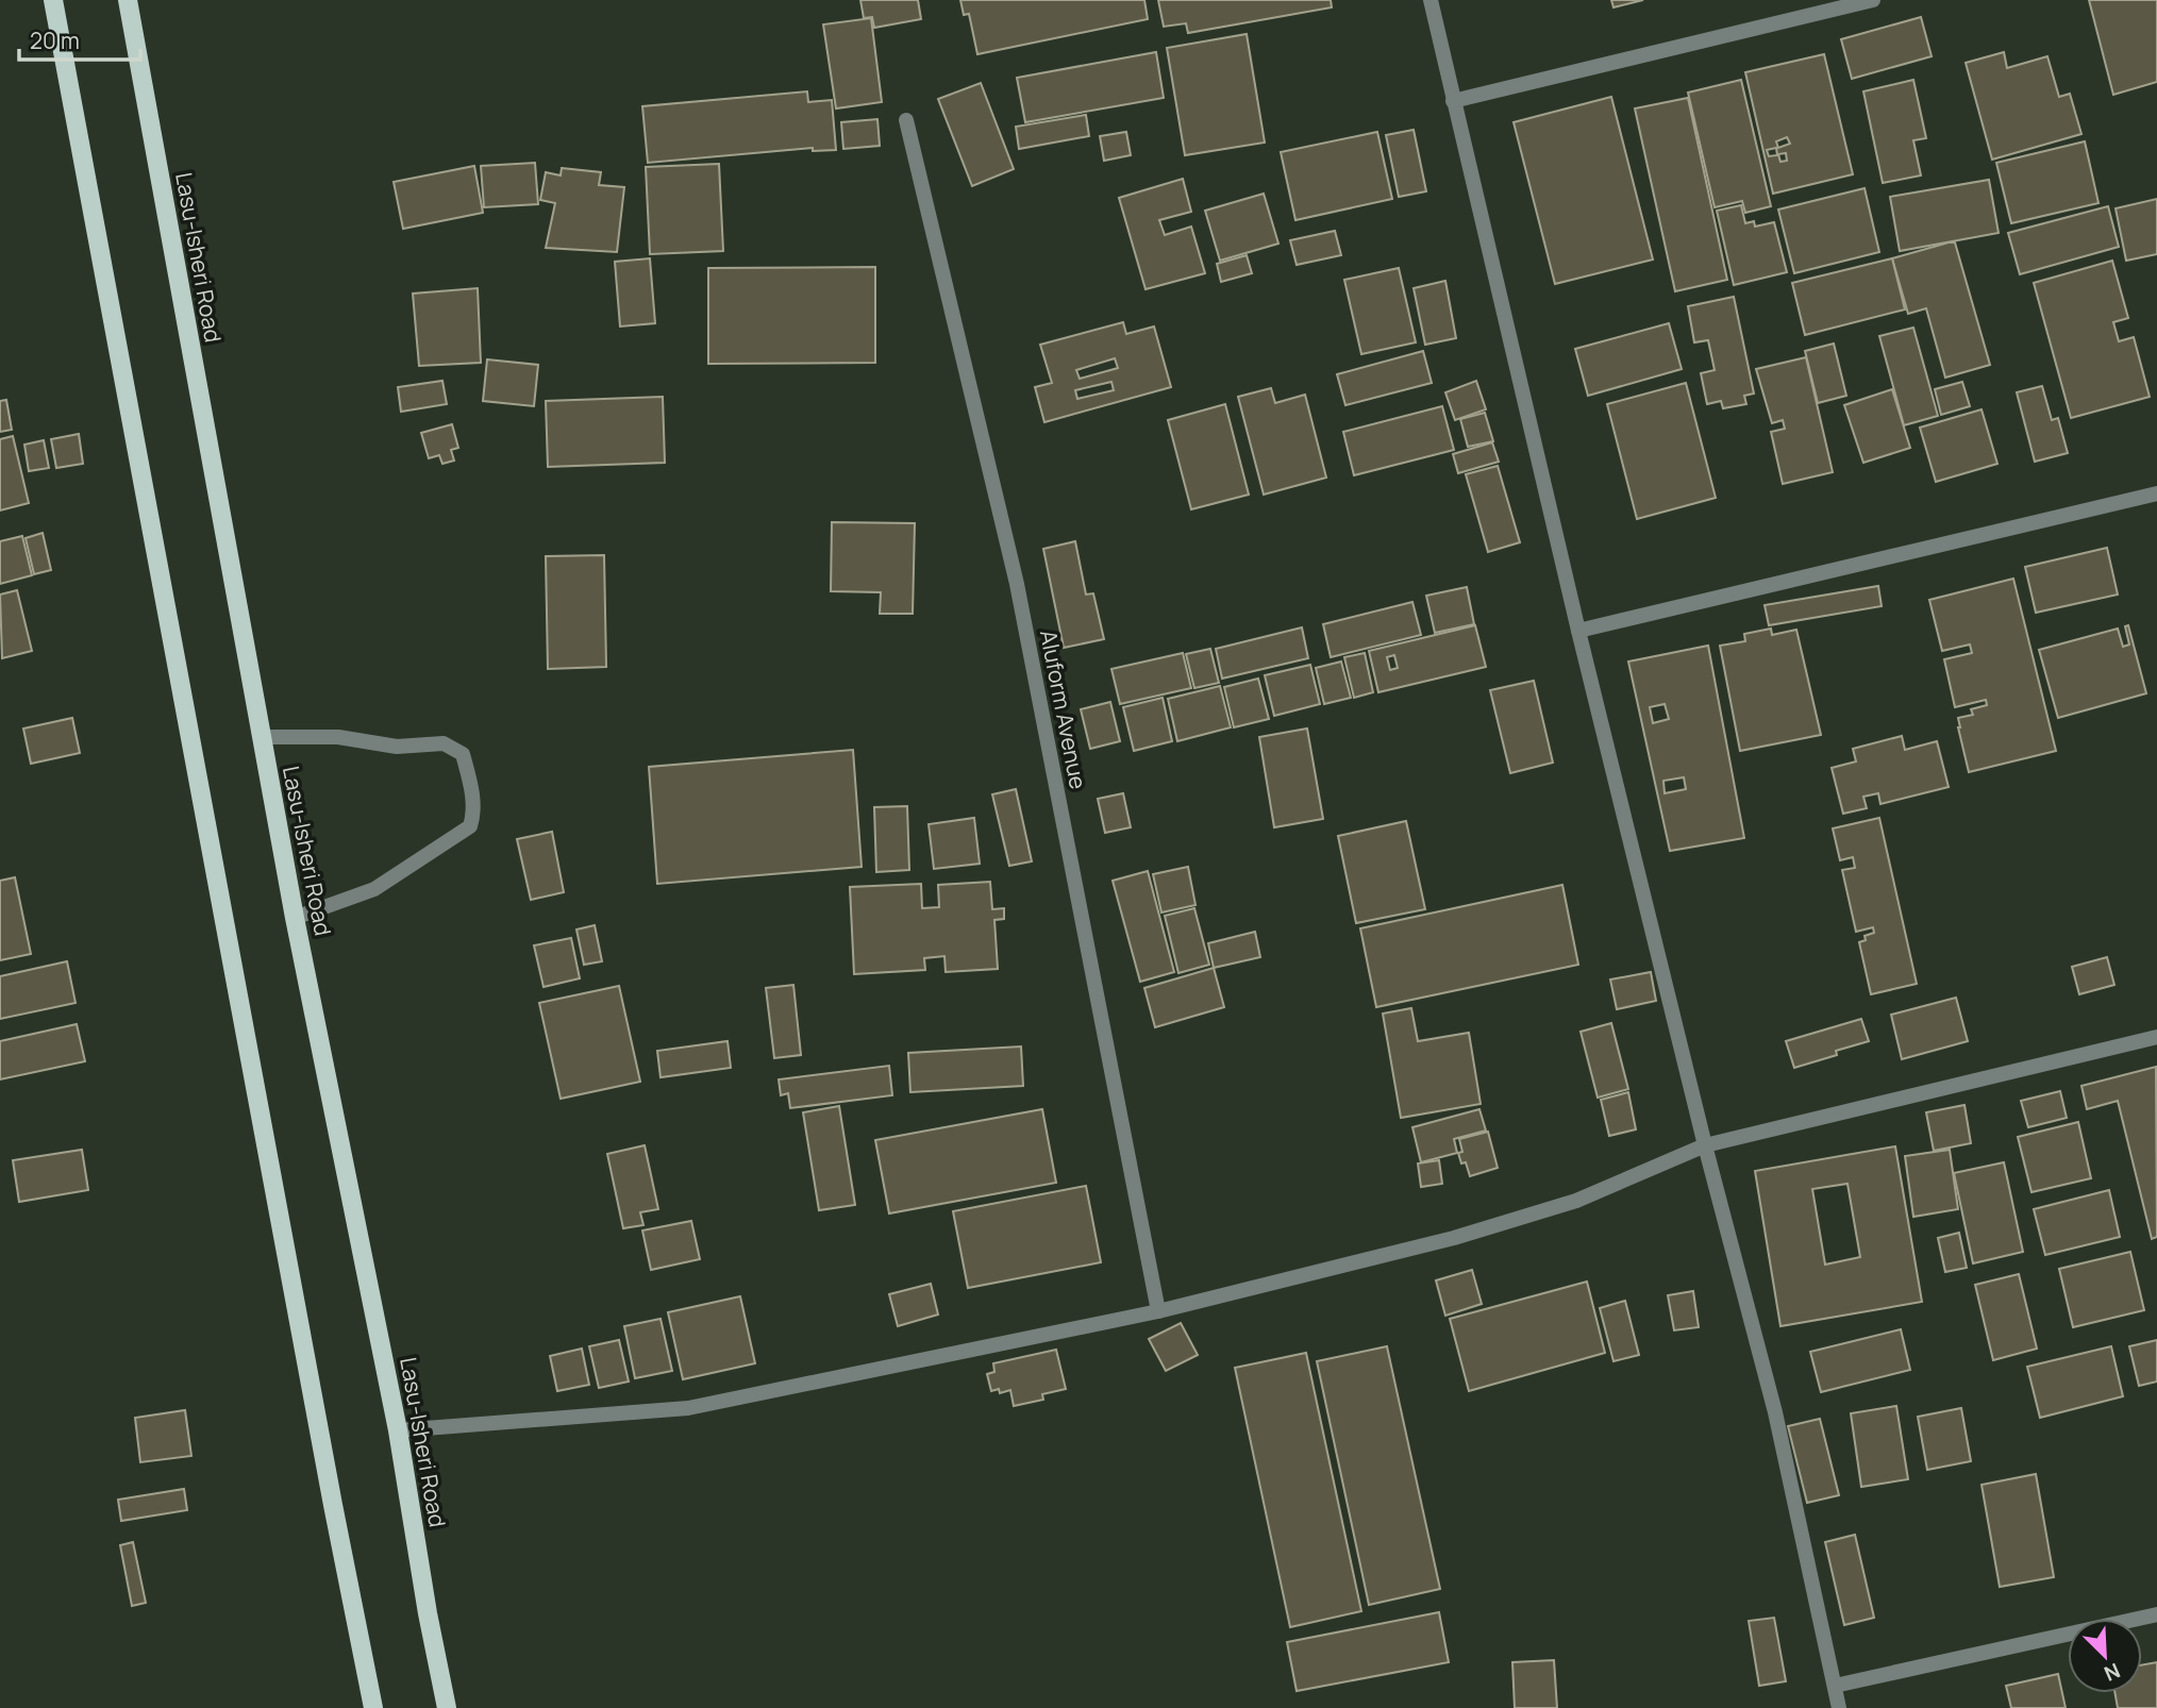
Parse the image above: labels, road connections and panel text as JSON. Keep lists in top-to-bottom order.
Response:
{
  "streets": {
    "main road": ["Lasu-Isheri Road"],
    "street": ["Aluform Avenue"]
  },
  "scale_bar": "20 m",
  "north": "bottom right"
}
